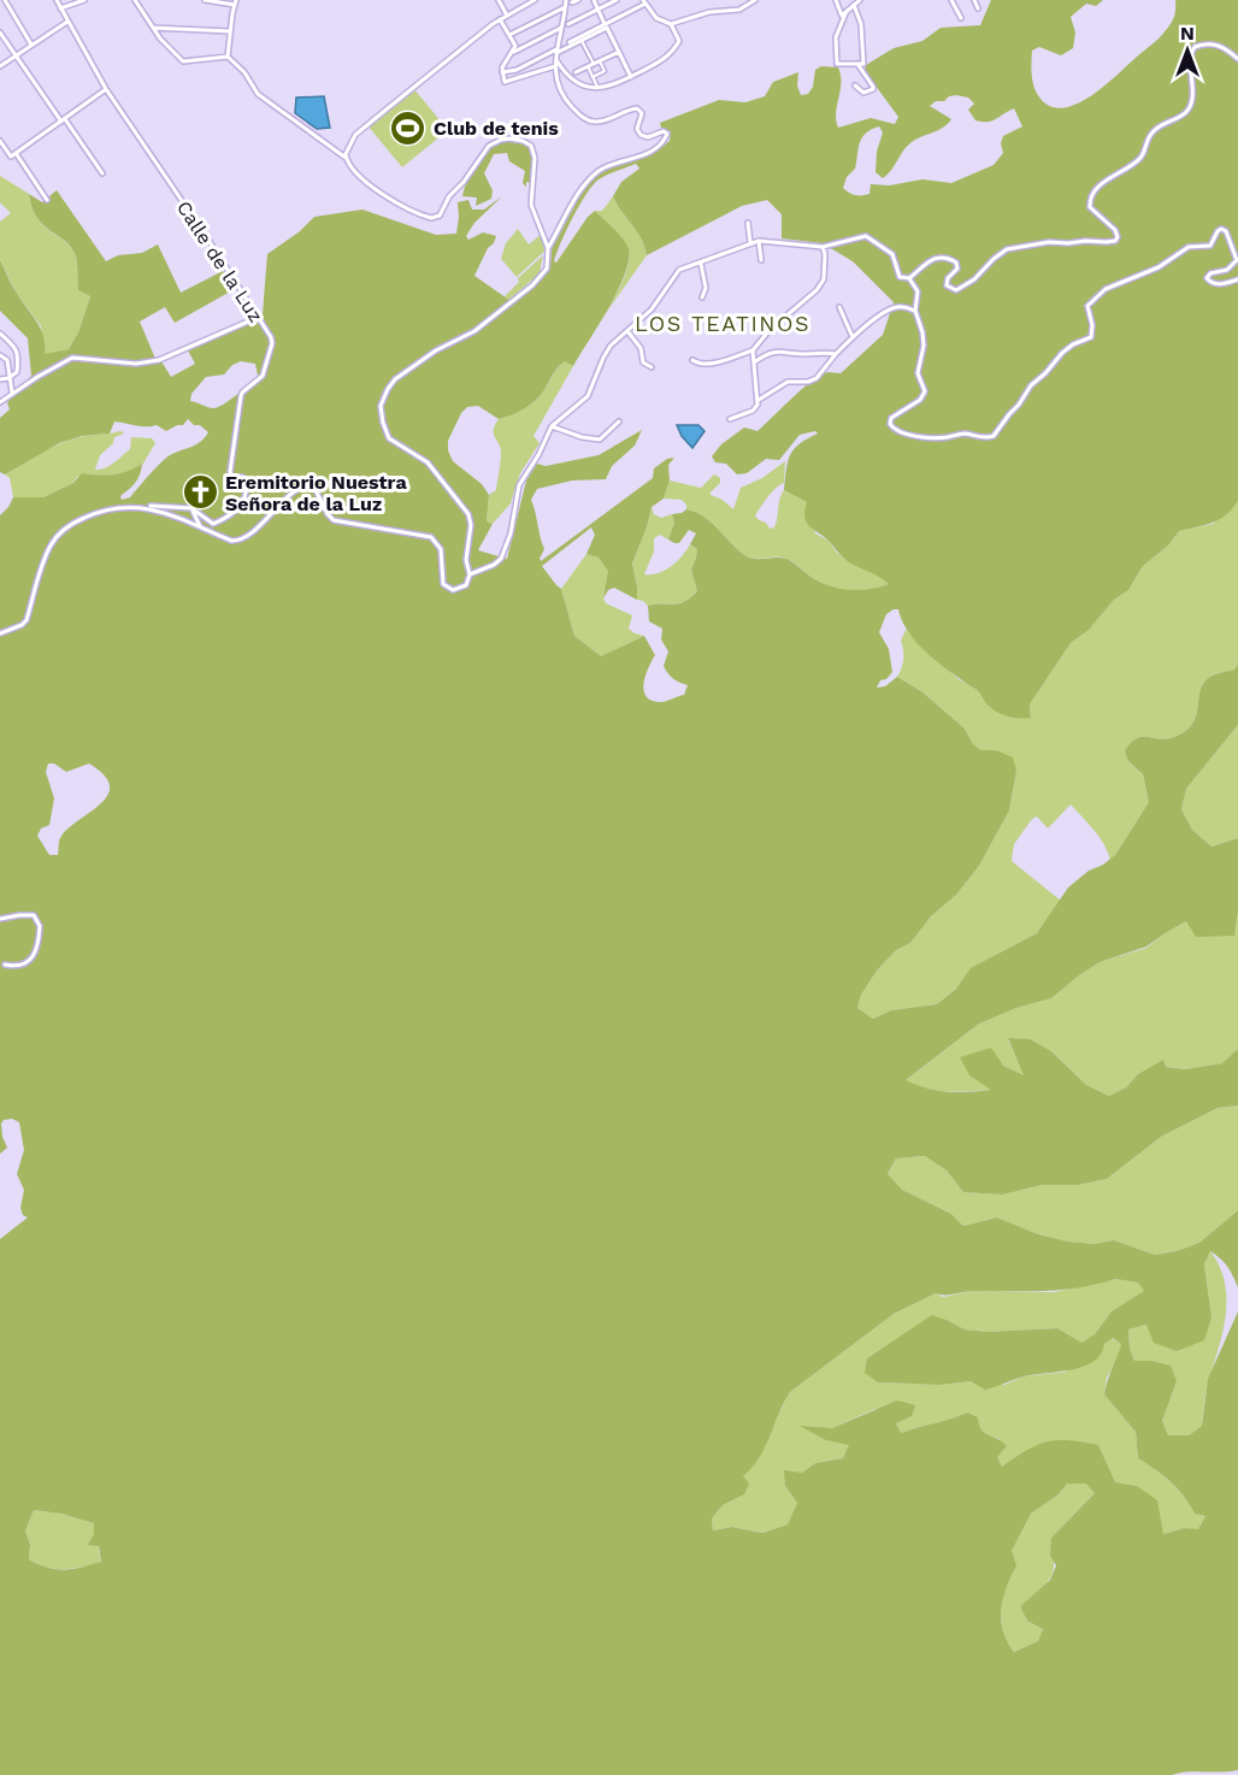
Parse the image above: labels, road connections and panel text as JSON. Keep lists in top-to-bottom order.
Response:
{
  "streets": {
    "street": ["Calle de la Luz"]
  },
  "districts": ["LOS TEATINOS"],
  "places": {
    "sports": ["Club de tenis"],
    "church": ["Eremitorio Nuestra Señora de la Luz"]
  },
  "north": "top"
}
